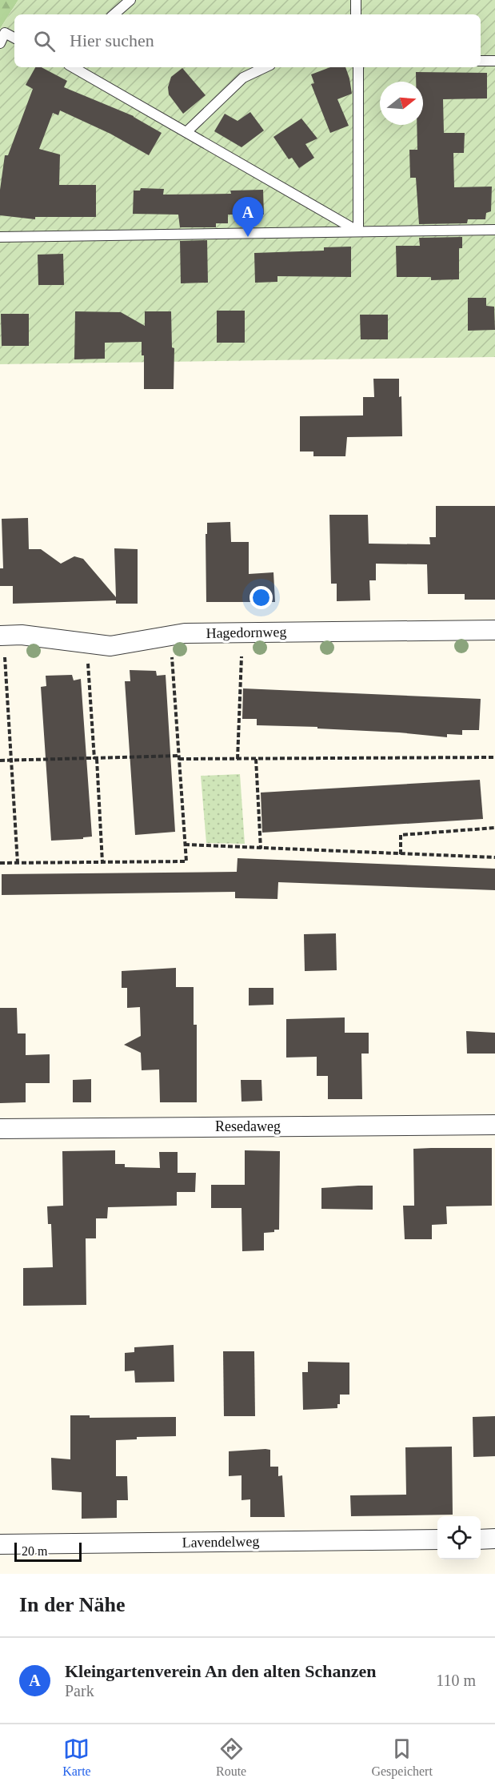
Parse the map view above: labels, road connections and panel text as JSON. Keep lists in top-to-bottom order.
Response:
{
  "streets": {
    "street": ["Hagedornweg", "Resedaweg", "Lavendelweg"]
  },
  "scale_bar": "20 m",
  "north": "right",
  "page": {
    "search": "Hier suchen",
    "pins": "A",
    "scale": "20 m",
    "heading": "In der Nähe",
    "list": [
      {
        "mark": "A",
        "name": "Kleingartenverein An den alten Schanzen",
        "note": "Park",
        "value": "110 m"
      }
    ],
    "nav": ["Karte", "Route", "Gespeichert"]
  }
}
